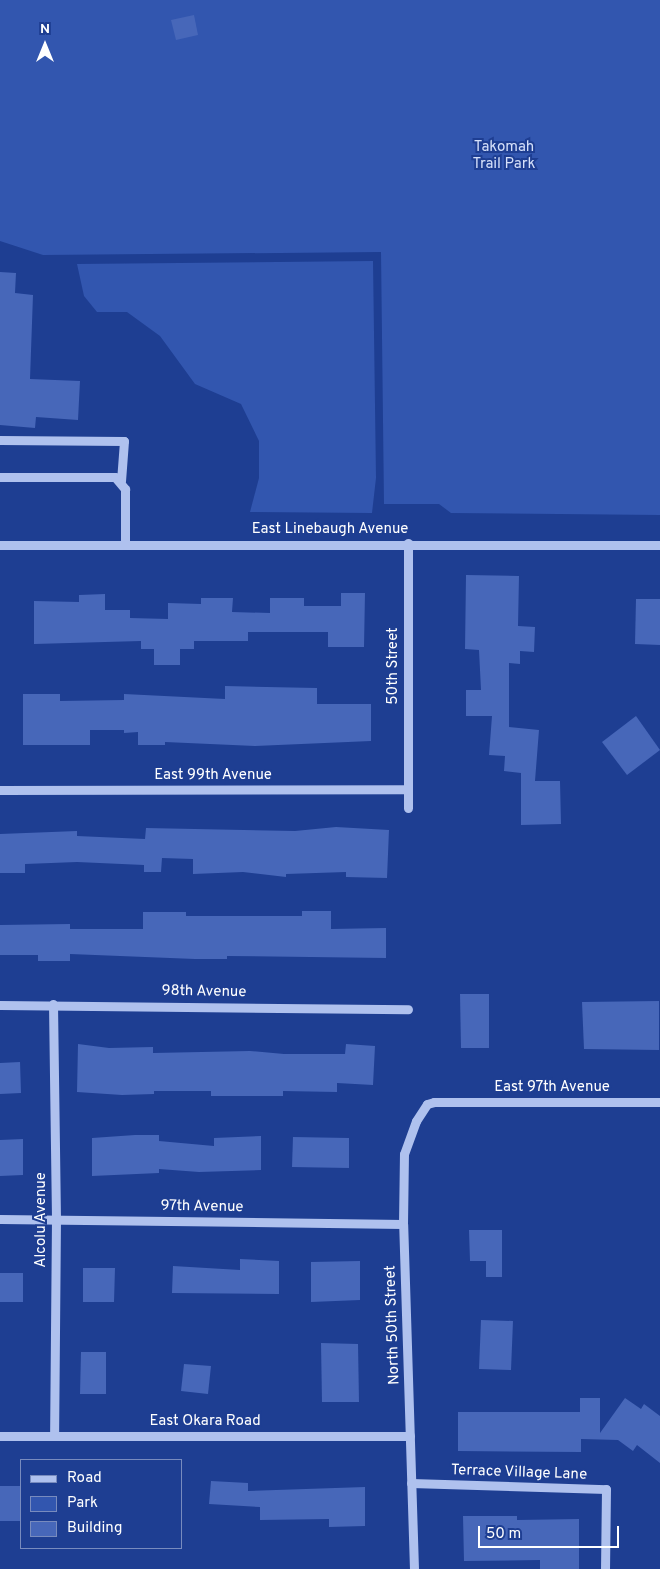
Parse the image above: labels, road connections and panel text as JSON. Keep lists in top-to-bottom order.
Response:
{
  "streets": {
    "street": [
      "East Linebaugh Avenue",
      "50th Street",
      "East 99th Avenue",
      "98th Avenue",
      "East 97th Avenue",
      "97th Avenue",
      "Alcolu Avenue",
      "North 50th Street",
      "East Okara Road",
      "Terrace Village Lane"
    ]
  },
  "crossings": [
    ["East Linebaugh Avenue", "50th Street"],
    ["50th Street", "East 99th Avenue"],
    ["98th Avenue", "Alcolu Avenue"],
    ["East 97th Avenue", "North 50th Street"],
    ["97th Avenue", "Alcolu Avenue"],
    ["97th Avenue", "North 50th Street"],
    ["Alcolu Avenue", "East Okara Road"],
    ["North 50th Street", "East Okara Road"],
    ["North 50th Street", "Terrace Village Lane"]
  ],
  "parks": ["Takomah Trail Park"],
  "legend": ["Road", "Park", "Building"],
  "scale_bar": "50 m",
  "north": "top"
}
